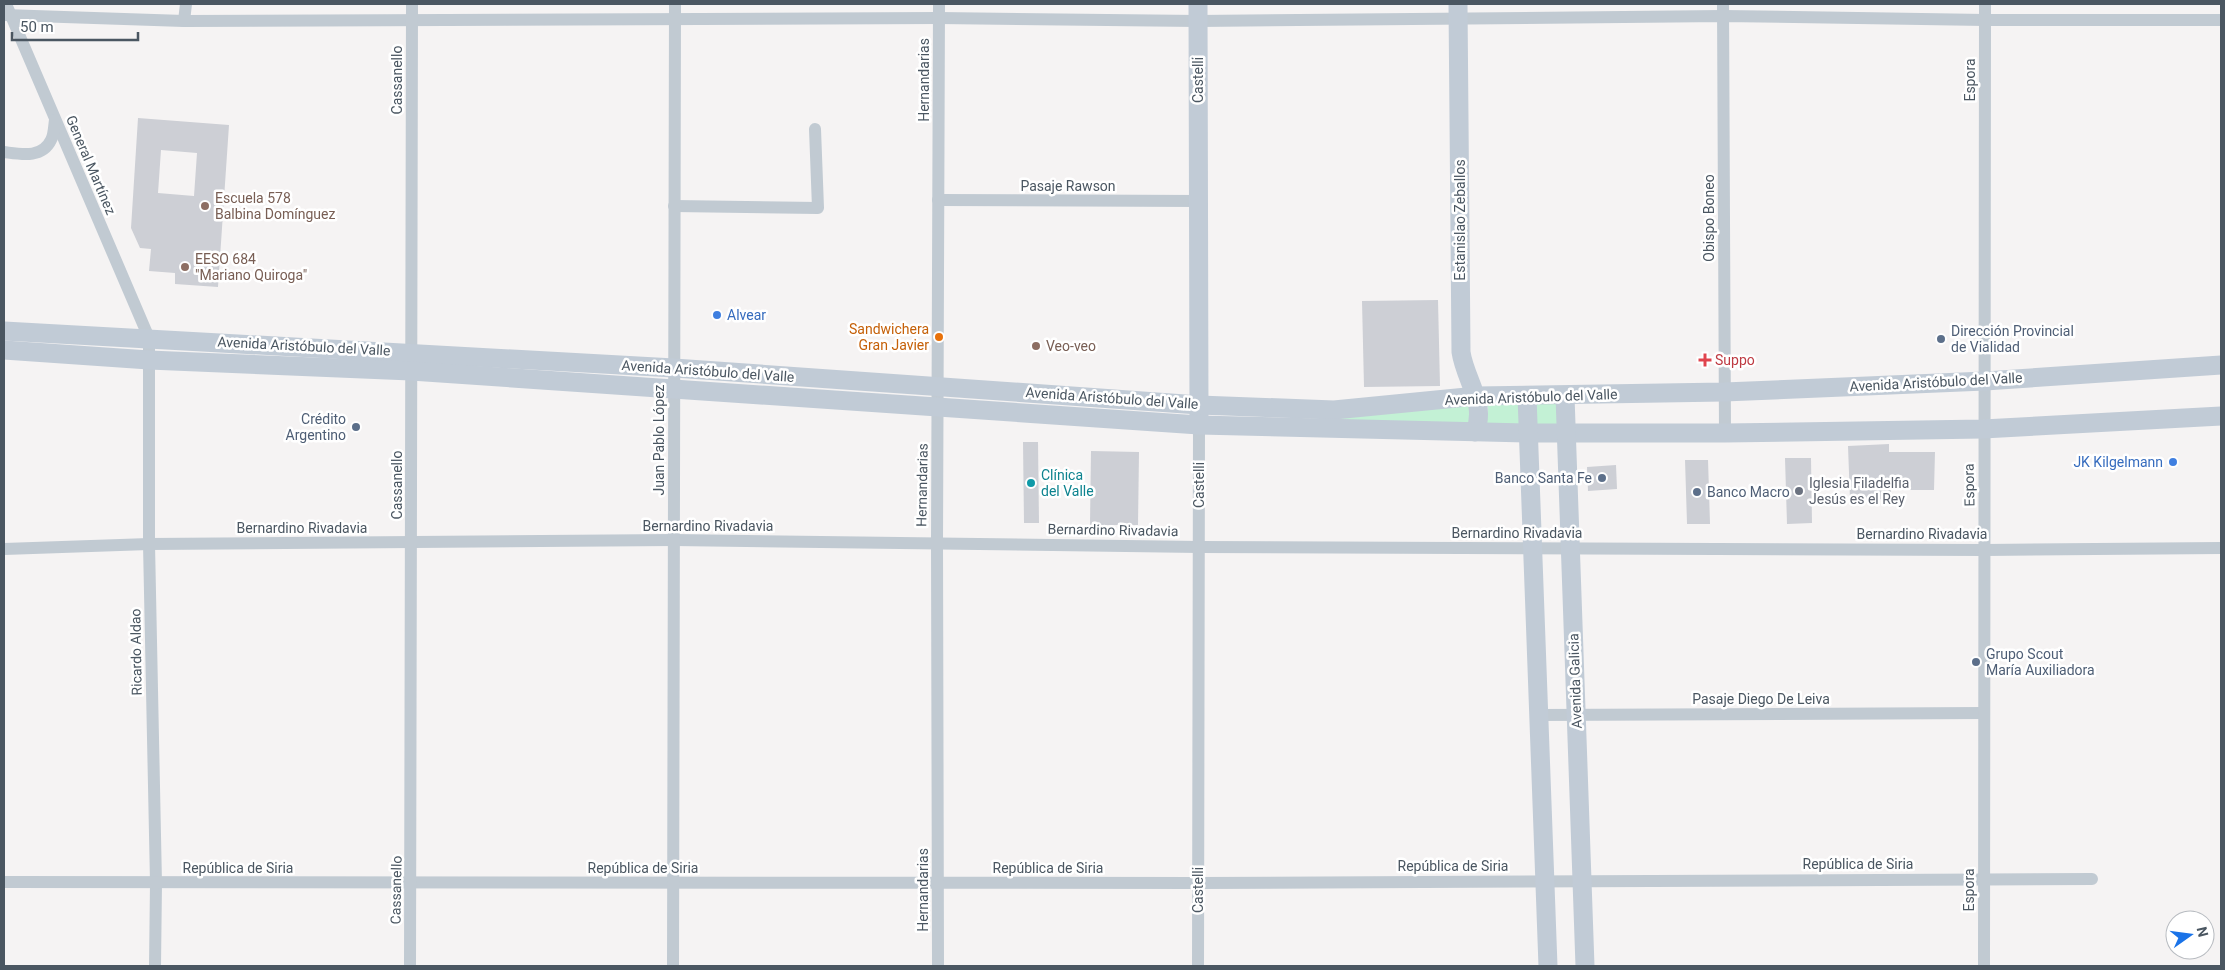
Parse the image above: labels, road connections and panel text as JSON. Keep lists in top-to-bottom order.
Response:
{
  "streets": {
    "main road": [
      "Castelli",
      "Estanislao Zeballos",
      "Avenida Aristóbulo del Valle",
      "Avenida Galicia"
    ],
    "street": [
      "Cassanello",
      "Hernandarias",
      "Espora",
      "General Martínez",
      "Pasaje Rawson",
      "Obispo Boneo",
      "Juan Pablo López",
      "Bernardino Rivadavia",
      "Ricardo Aldao",
      "Pasaje Diego De Leiva",
      "República de Siria"
    ]
  },
  "crossings": [
    ["Cassanello", "Avenida Aristóbulo del Valle"],
    ["Cassanello", "Bernardino Rivadavia"],
    ["Cassanello", "República de Siria"],
    ["Hernandarias", "Pasaje Rawson"],
    ["Hernandarias", "Avenida Aristóbulo del Valle"],
    ["Hernandarias", "Bernardino Rivadavia"],
    ["Hernandarias", "República de Siria"],
    ["Castelli", "Pasaje Rawson"],
    ["Castelli", "Avenida Aristóbulo del Valle"],
    ["Castelli", "Bernardino Rivadavia"],
    ["Castelli", "República de Siria"],
    ["Espora", "Avenida Aristóbulo del Valle"],
    ["Espora", "Bernardino Rivadavia"],
    ["Espora", "Pasaje Diego De Leiva"],
    ["Espora", "República de Siria"],
    ["General Martínez", "Avenida Aristóbulo del Valle"],
    ["General Martínez", "Ricardo Aldao"],
    ["Obispo Boneo", "Avenida Aristóbulo del Valle"],
    ["Estanislao Zeballos", "Avenida Aristóbulo del Valle"],
    ["Avenida Aristóbulo del Valle", "Juan Pablo López"],
    ["Avenida Aristóbulo del Valle", "Ricardo Aldao"],
    ["Avenida Aristóbulo del Valle", "Avenida Galicia"],
    ["Juan Pablo López", "Bernardino Rivadavia"],
    ["Juan Pablo López", "República de Siria"],
    ["Bernardino Rivadavia", "Ricardo Aldao"],
    ["Bernardino Rivadavia", "Avenida Galicia"],
    ["Ricardo Aldao", "República de Siria"],
    ["Avenida Galicia", "Pasaje Diego De Leiva"],
    ["Avenida Galicia", "República de Siria"]
  ],
  "places": {
    "other": [
      "Escuela 578 Balbina Domínguez",
      "EESO 684 \"Mariano Quiroga\"",
      "Alvear",
      "Sandwichera Gran Javier",
      "Dirección Provincial de Vialidad",
      "Veo-veo",
      "Crédito Argentino",
      "JK Kilgelmann",
      "Banco Santa Fe",
      "Clínica del Valle",
      "Iglesia Filadelfia Jesús es el Rey",
      "Banco Macro",
      "Grupo Scout María Auxiliadora"
    ],
    "health": ["Suppo"]
  },
  "scale_bar": "50 m",
  "north": "right"
}
